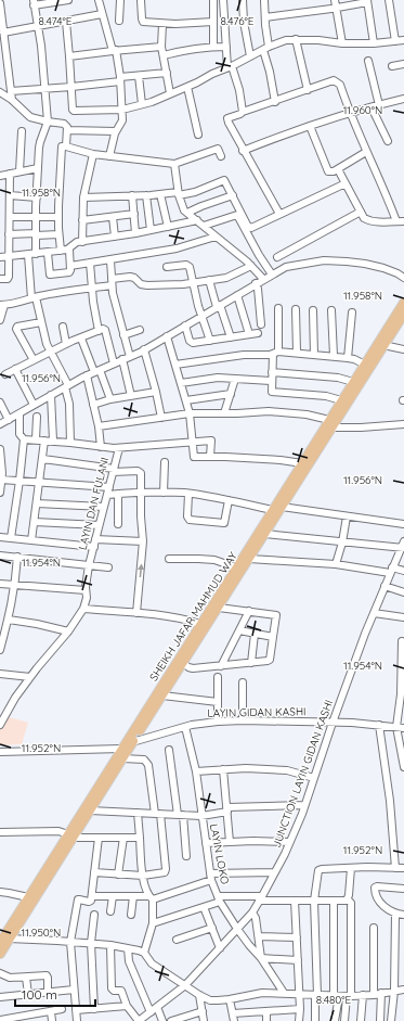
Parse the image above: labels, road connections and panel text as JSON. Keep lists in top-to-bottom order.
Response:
{
  "streets": {
    "main road": ["SHEIKH JAFAR MAHMUD WAY"],
    "street": [
      "LAYIN DAN FULANI",
      "LAYIN GIDAN KASHI",
      "JUNCTION LAYIN GIDAN KASHI",
      "LAYIN LOKO"
    ]
  },
  "crossings": [
    ["SHEIKH JAFAR MAHMUD WAY", "LAYIN GIDAN KASHI"],
    ["LAYIN GIDAN KASHI", "JUNCTION LAYIN GIDAN KASHI"],
    ["LAYIN GIDAN KASHI", "LAYIN LOKO"],
    ["JUNCTION LAYIN GIDAN KASHI", "LAYIN LOKO"]
  ],
  "scale_bar": "100 m",
  "coordinates": [
    "8.476°E",
    "8.474°E",
    "11.960°N",
    "11.958°N",
    "11.956°N",
    "11.954°N",
    "11.952°N",
    "11.950°N",
    "8.480°E"
  ]
}
